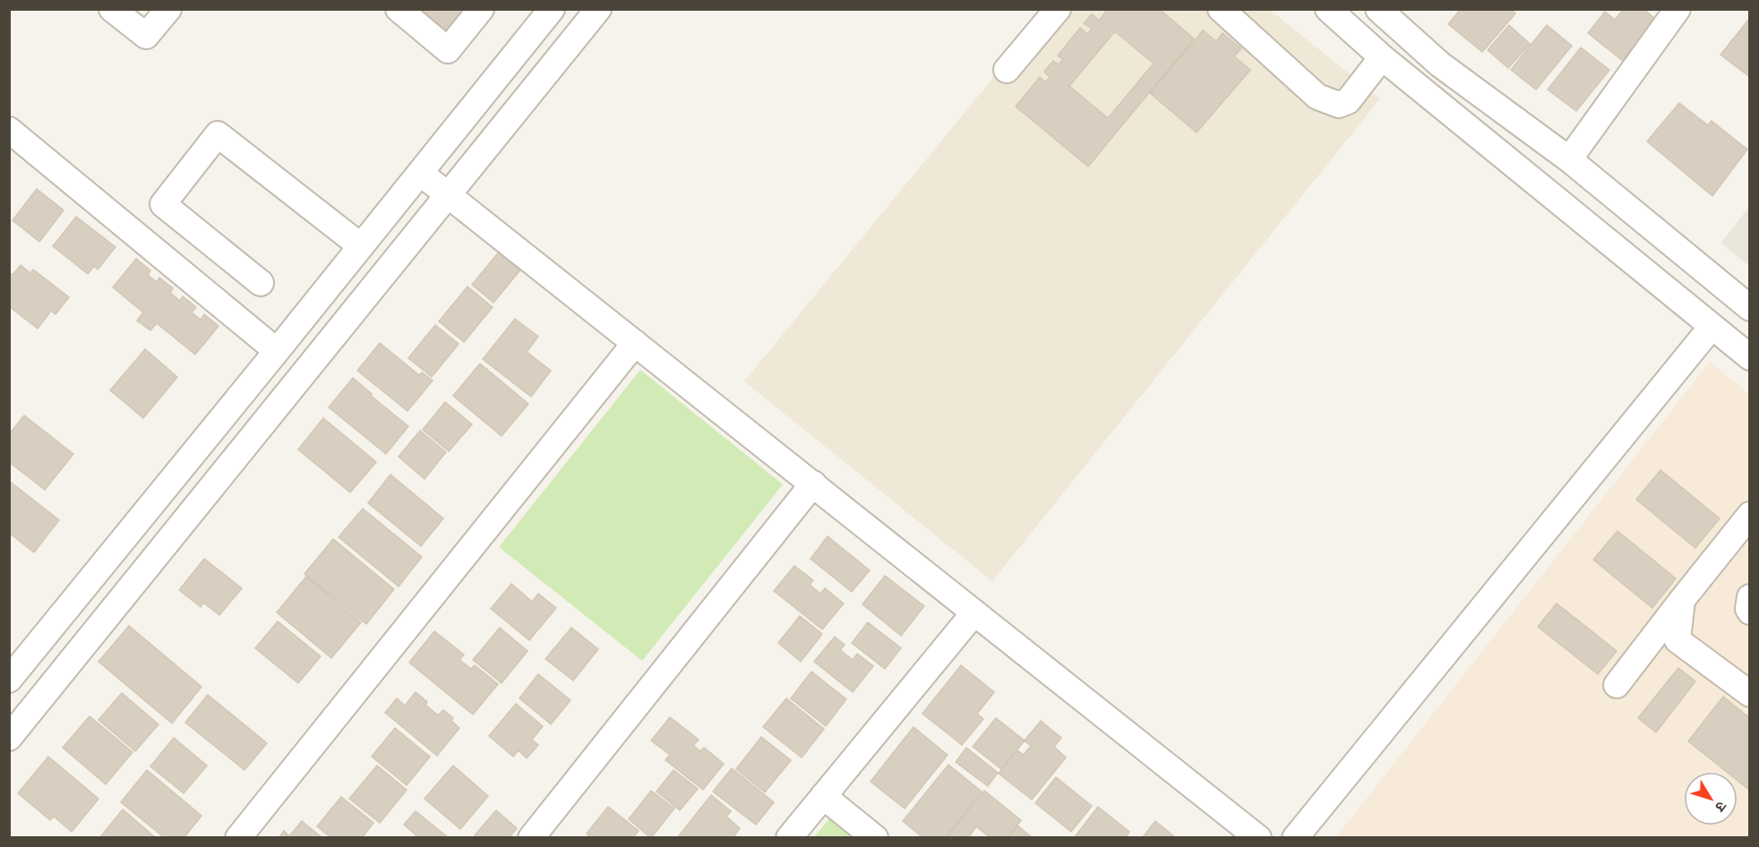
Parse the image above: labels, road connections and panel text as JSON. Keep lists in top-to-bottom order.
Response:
{
  "north": "bottom right"
}
